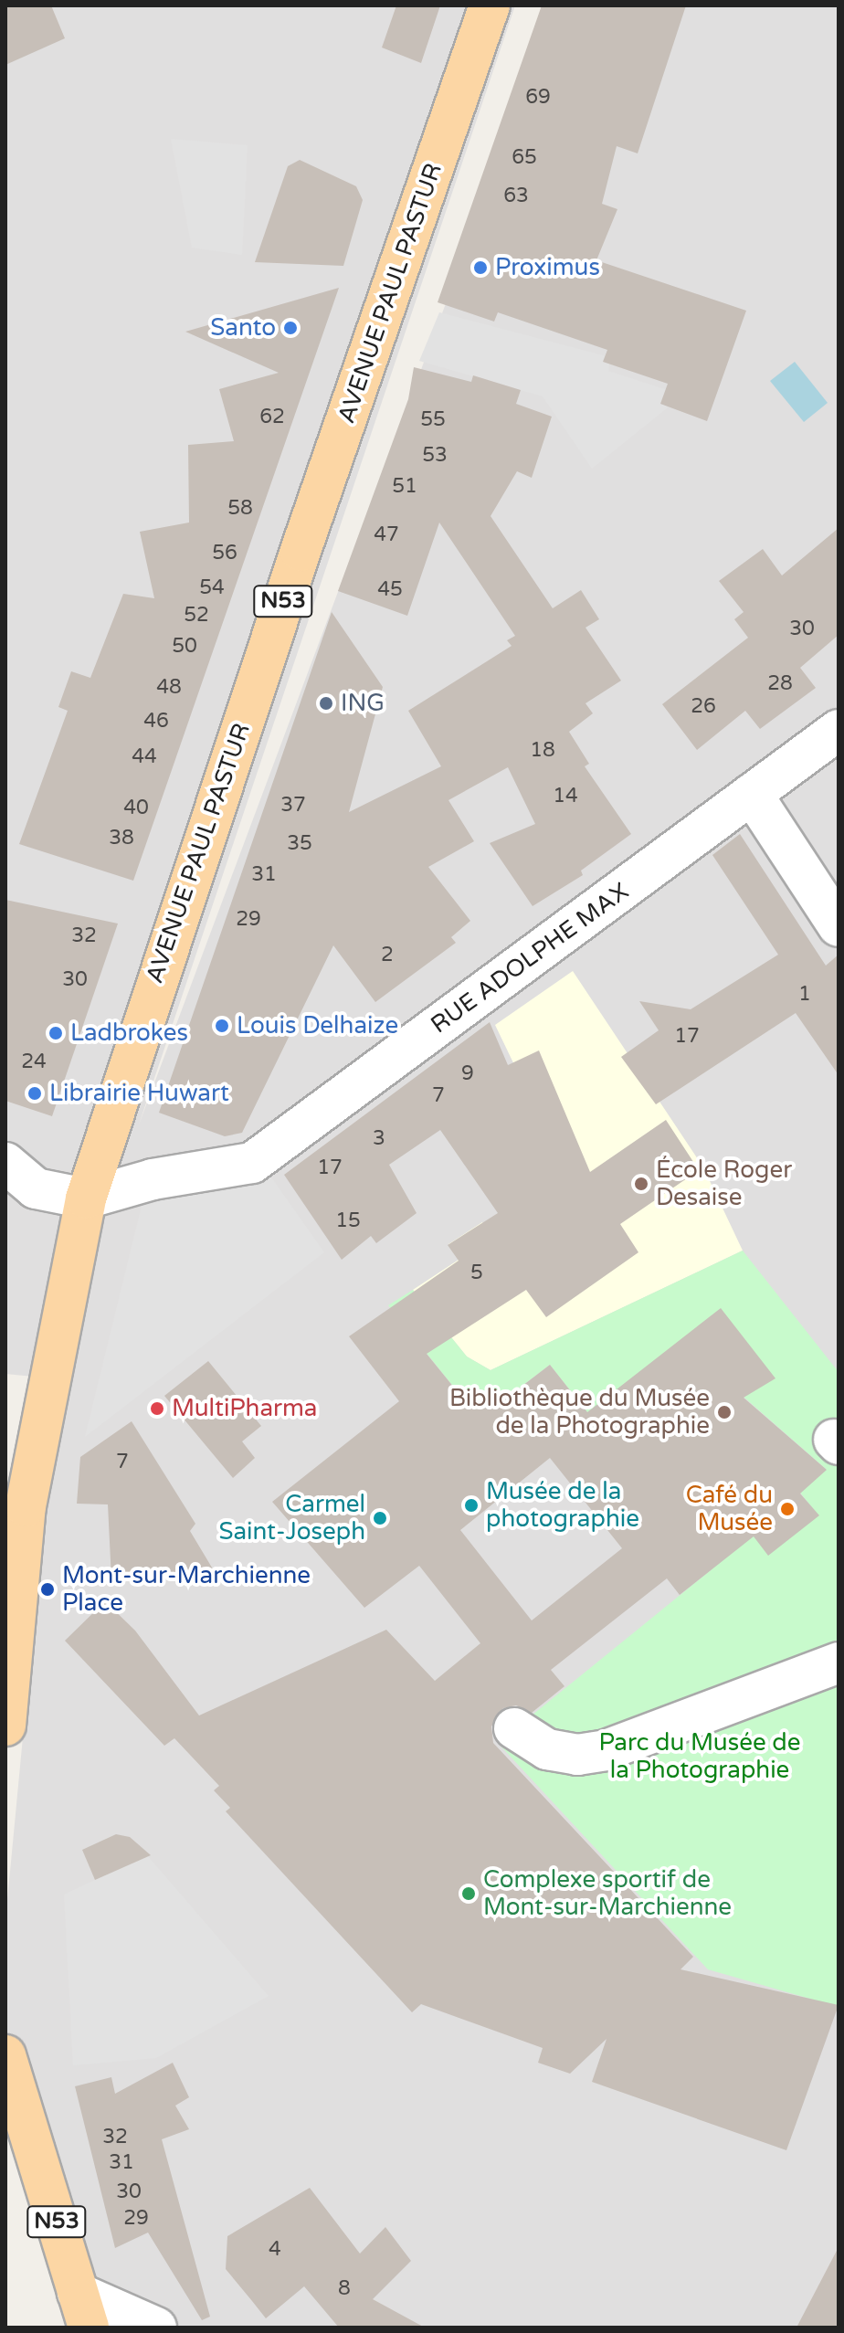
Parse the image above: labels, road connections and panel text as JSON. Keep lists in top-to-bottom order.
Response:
{
  "streets": {
    "main road": ["AVENUE PAUL PASTUR", "N53"],
    "street": ["RUE ADOLPHE MAX"]
  },
  "crossings": [
    ["AVENUE PAUL PASTUR", "RUE ADOLPHE MAX"]
  ],
  "parks": ["Parc du Musée de la Photographie"],
  "places": [
    "Proximus",
    "Santo",
    "ING",
    "Louis Delhaize",
    "Ladbrokes",
    "Librairie Huwart",
    "École Roger Desaise",
    "MultiPharma",
    "Bibliothèque du Musée de la Photographie",
    "Musée de la photographie",
    "Café du Musée",
    "Carmel Saint-Joseph",
    "Mont-sur-Marchienne Place",
    "Complexe sportif de Mont-sur-Marchienne"
  ],
  "house_numbers": [
    "69",
    "65",
    "63",
    "62",
    "55",
    "53",
    "51",
    "58",
    "47",
    "56",
    "54",
    "45",
    "52",
    "30",
    "50",
    "28",
    "48",
    "26",
    "46",
    "18",
    "44",
    "14",
    "37",
    "40",
    "38",
    "35",
    "31",
    "29",
    "32",
    "2",
    "30",
    "1",
    "17",
    "24",
    "9",
    "7",
    "3",
    "17",
    "15",
    "5",
    "7",
    "32",
    "31",
    "30",
    "29",
    "4",
    "8"
  ]
}
